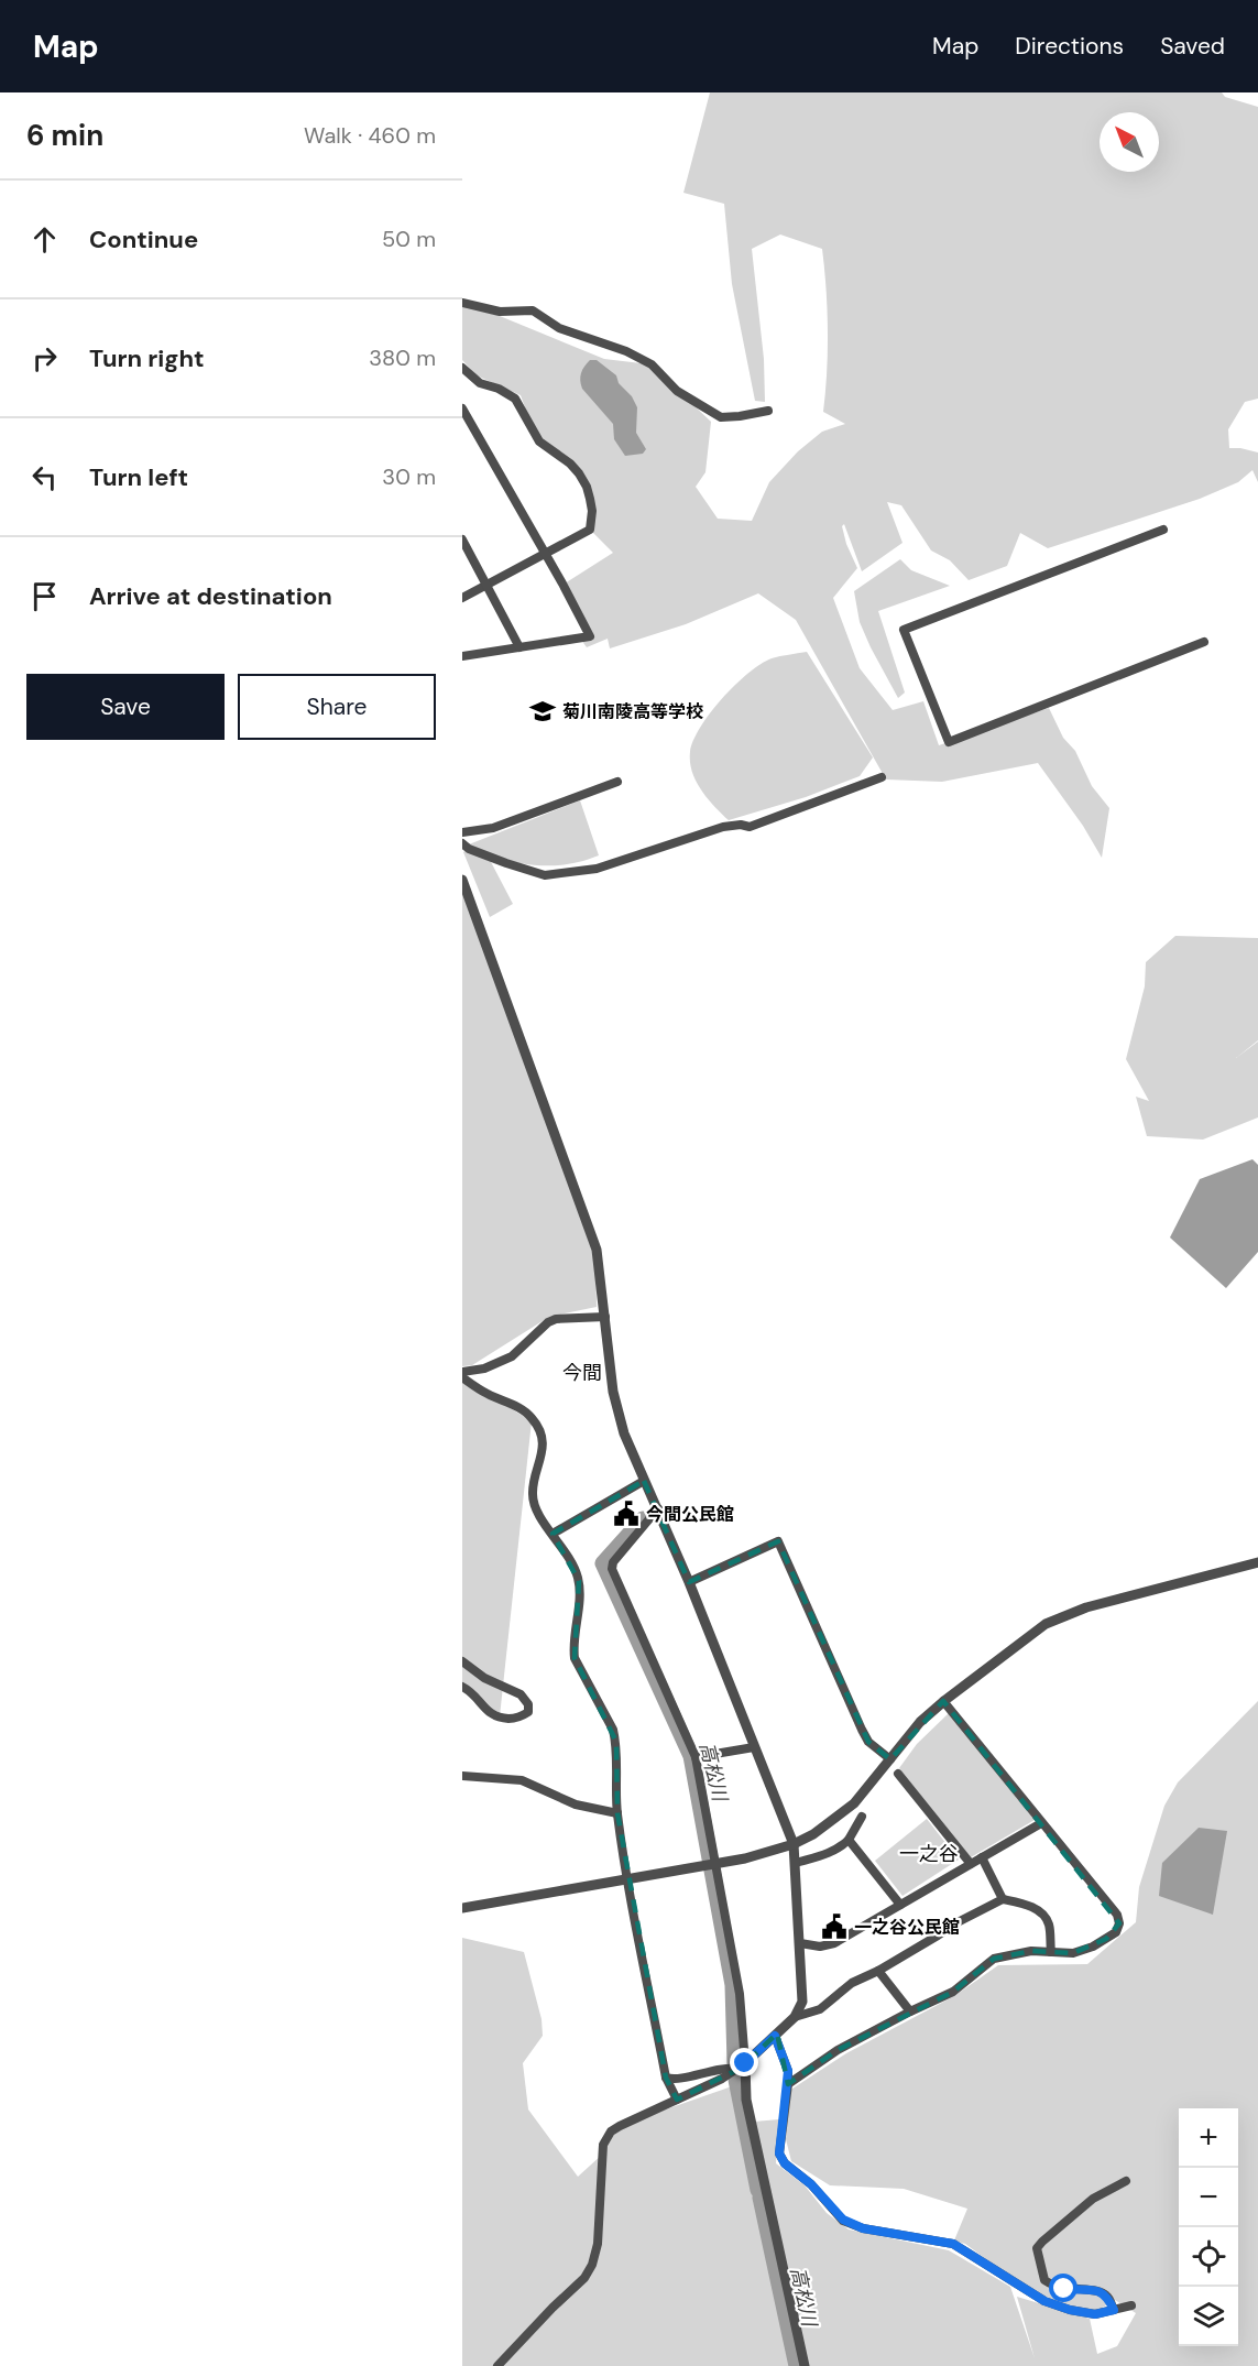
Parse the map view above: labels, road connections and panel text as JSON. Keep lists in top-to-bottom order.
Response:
{
  "districts": ["今間", "一之谷"],
  "water": ["高松川"],
  "places": {
    "school or university": ["菊川南陵高等学校"],
    "public building": ["今間公民館", "一之谷公民館"]
  },
  "north": "top left",
  "page": {
    "header": "Map",
    "nav": ["Map", "Directions", "Saved"],
    "heading": ["6 min", "Walk · 460 m"],
    "list": [
      ["Continue", "50 m"],
      ["Turn right", "380 m"],
      ["Turn left", "30 m"],
      "Arrive at destination"
    ],
    "buttons": ["Save", "Share"],
    "map_buttons": ["+", "−"]
  }
}
